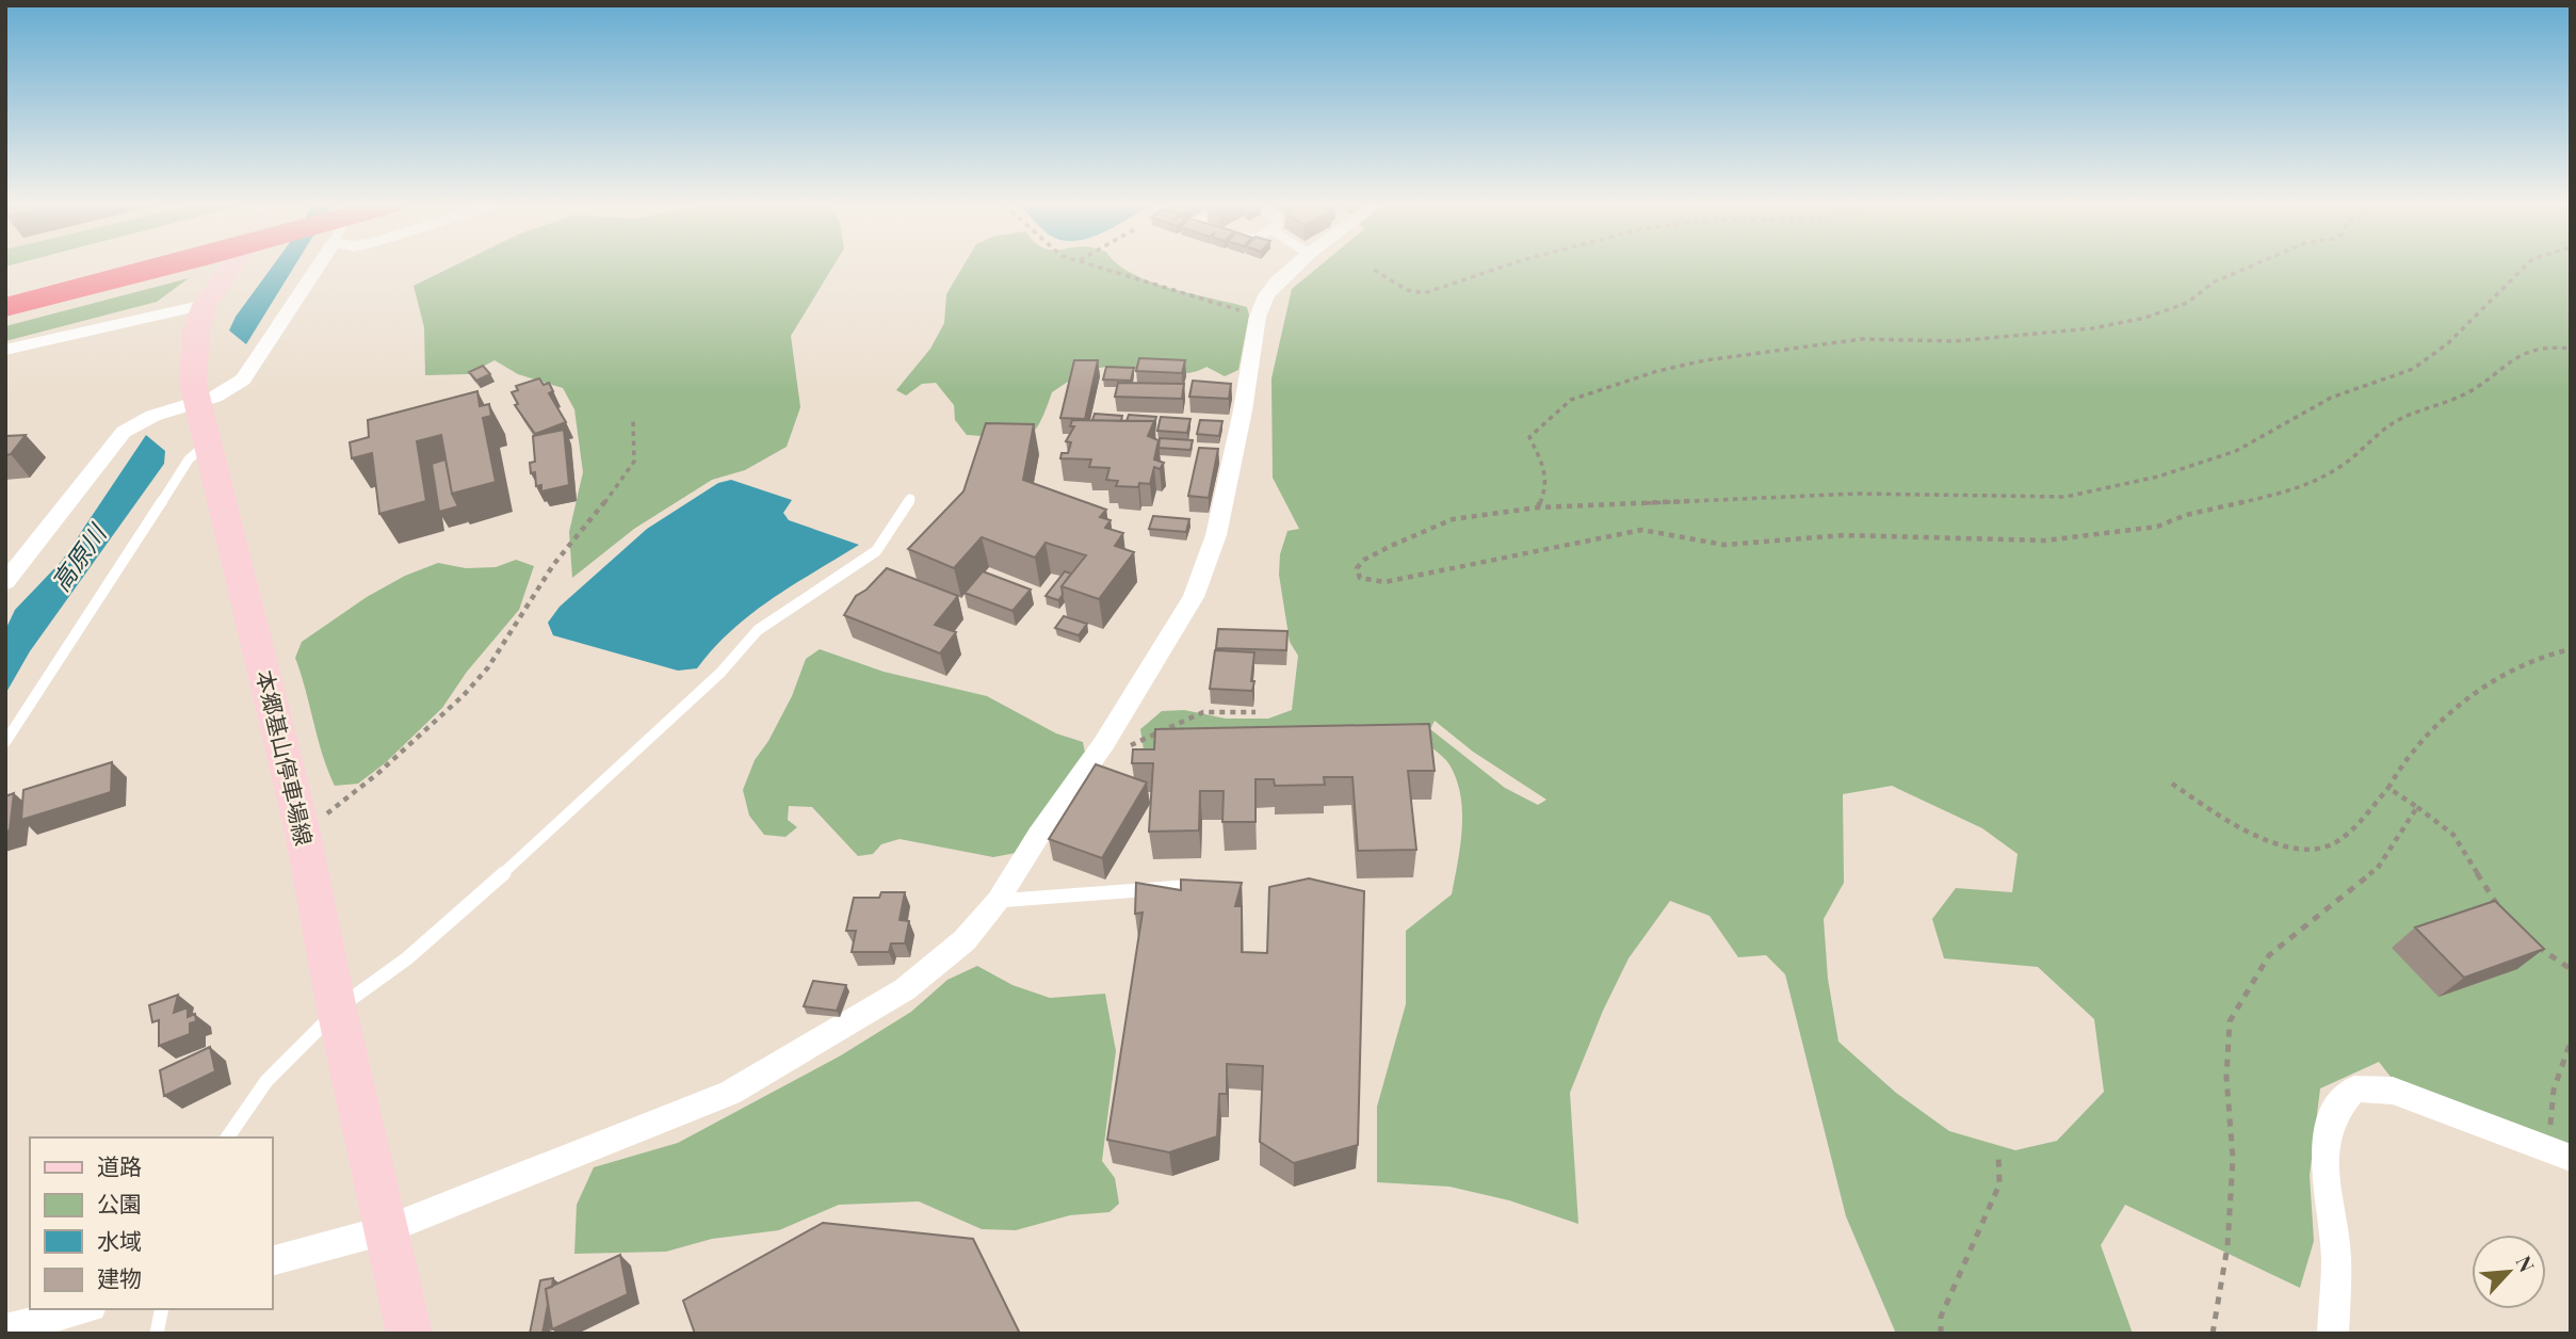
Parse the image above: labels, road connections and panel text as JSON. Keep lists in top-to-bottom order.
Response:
{
  "streets": {
    "main road": ["本郷基山停車場線"]
  },
  "water": ["高原川"],
  "legend": [
    "道路",
    "公園",
    "水域",
    "建物"
  ],
  "north": "top right"
}
